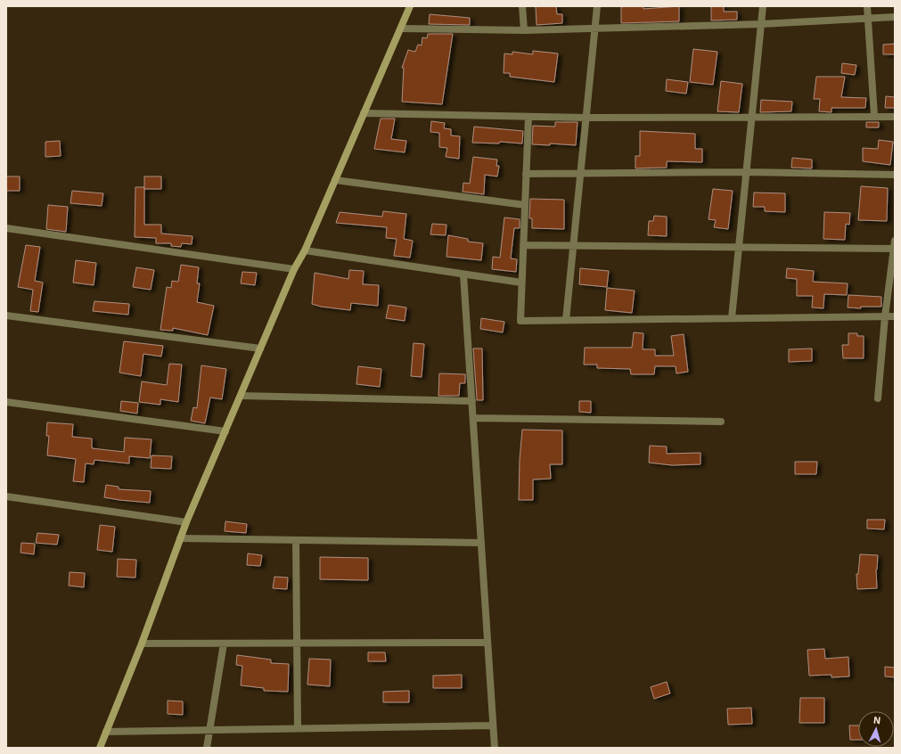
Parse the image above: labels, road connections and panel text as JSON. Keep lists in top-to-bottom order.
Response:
{
  "north": "top"
}
